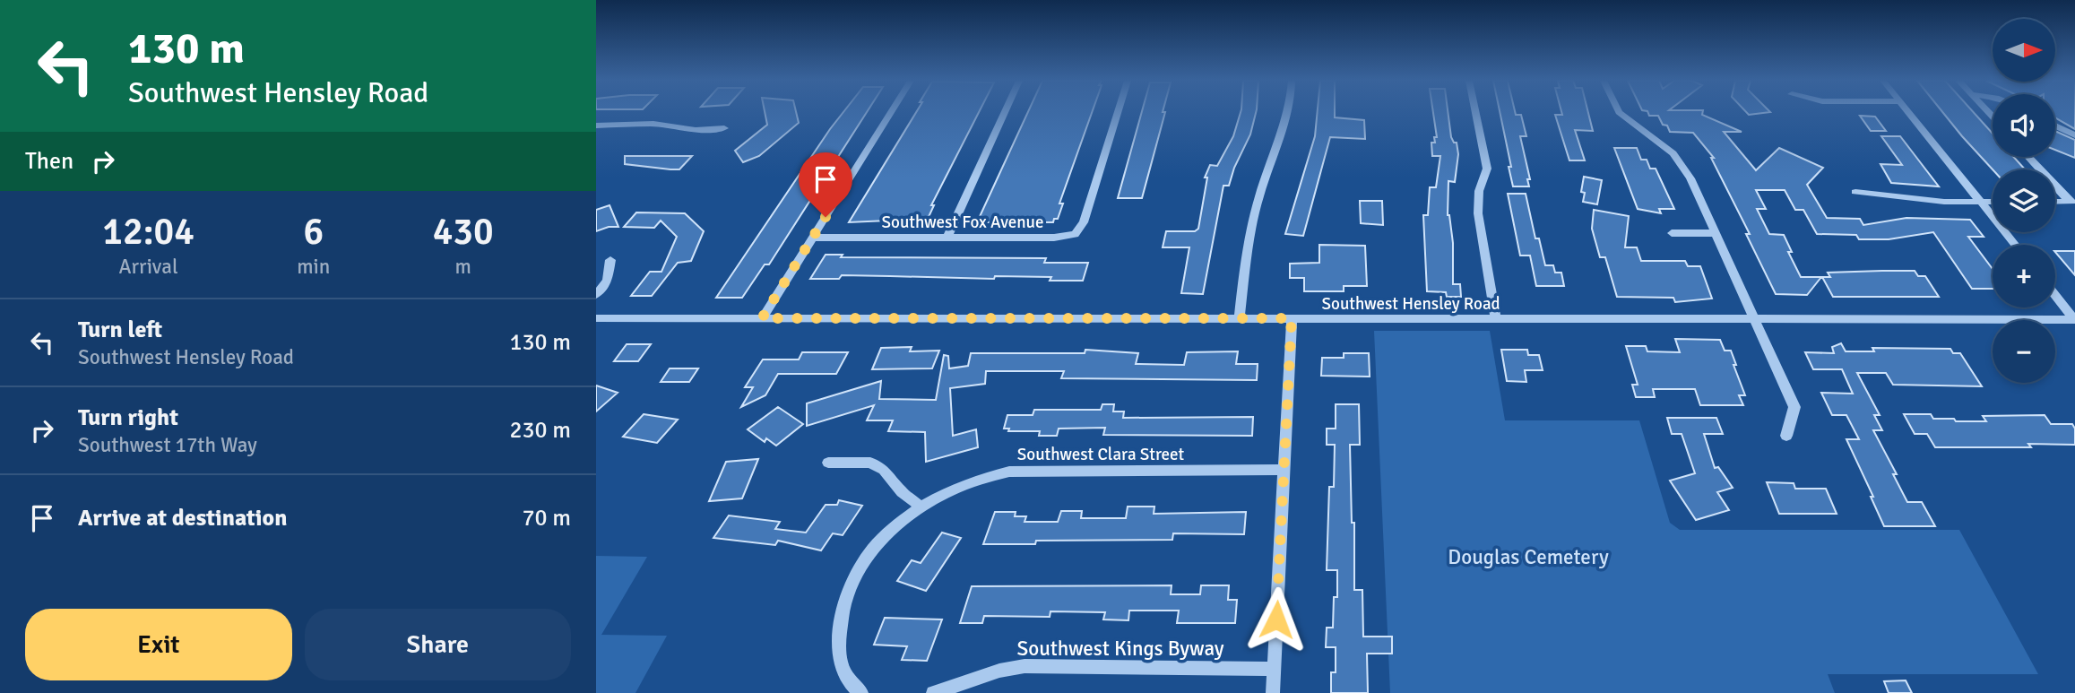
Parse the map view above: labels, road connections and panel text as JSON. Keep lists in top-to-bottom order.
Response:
{
  "streets": {
    "street": [
      "Southwest Fox Avenue",
      "Southwest Hensley Road",
      "Southwest Clara Street",
      "Southwest Kings Byway"
    ]
  },
  "parks": ["Douglas Cemetery"],
  "north": "right",
  "page": {
    "turn": ["130 m", "Southwest Hensley Road"],
    "map_buttons": ["+", "−"],
    "then": "Then",
    "eta": [
      "12:04",
      "Arrival",
      "6",
      "min",
      "430",
      "m"
    ],
    "list": [
      {
        "name": "Turn left",
        "note": "Southwest Hensley Road",
        "value": "130 m"
      },
      {
        "name": "Turn right",
        "note": "Southwest 17th Way",
        "value": "230 m"
      },
      {
        "name": "Arrive at destination",
        "value": "70 m"
      }
    ],
    "buttons": ["Exit", "Share"]
  }
}
